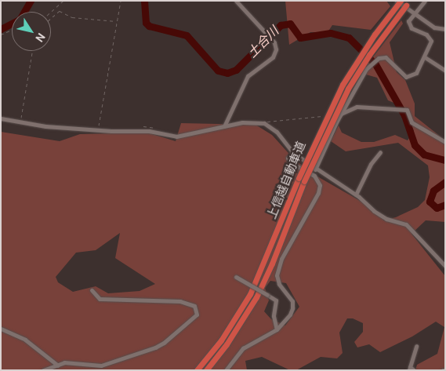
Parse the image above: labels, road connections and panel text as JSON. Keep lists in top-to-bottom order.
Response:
{
  "streets": {
    "highway": ["上信越自動車道"]
  },
  "water": ["土合川"],
  "north": "bottom right"
}
